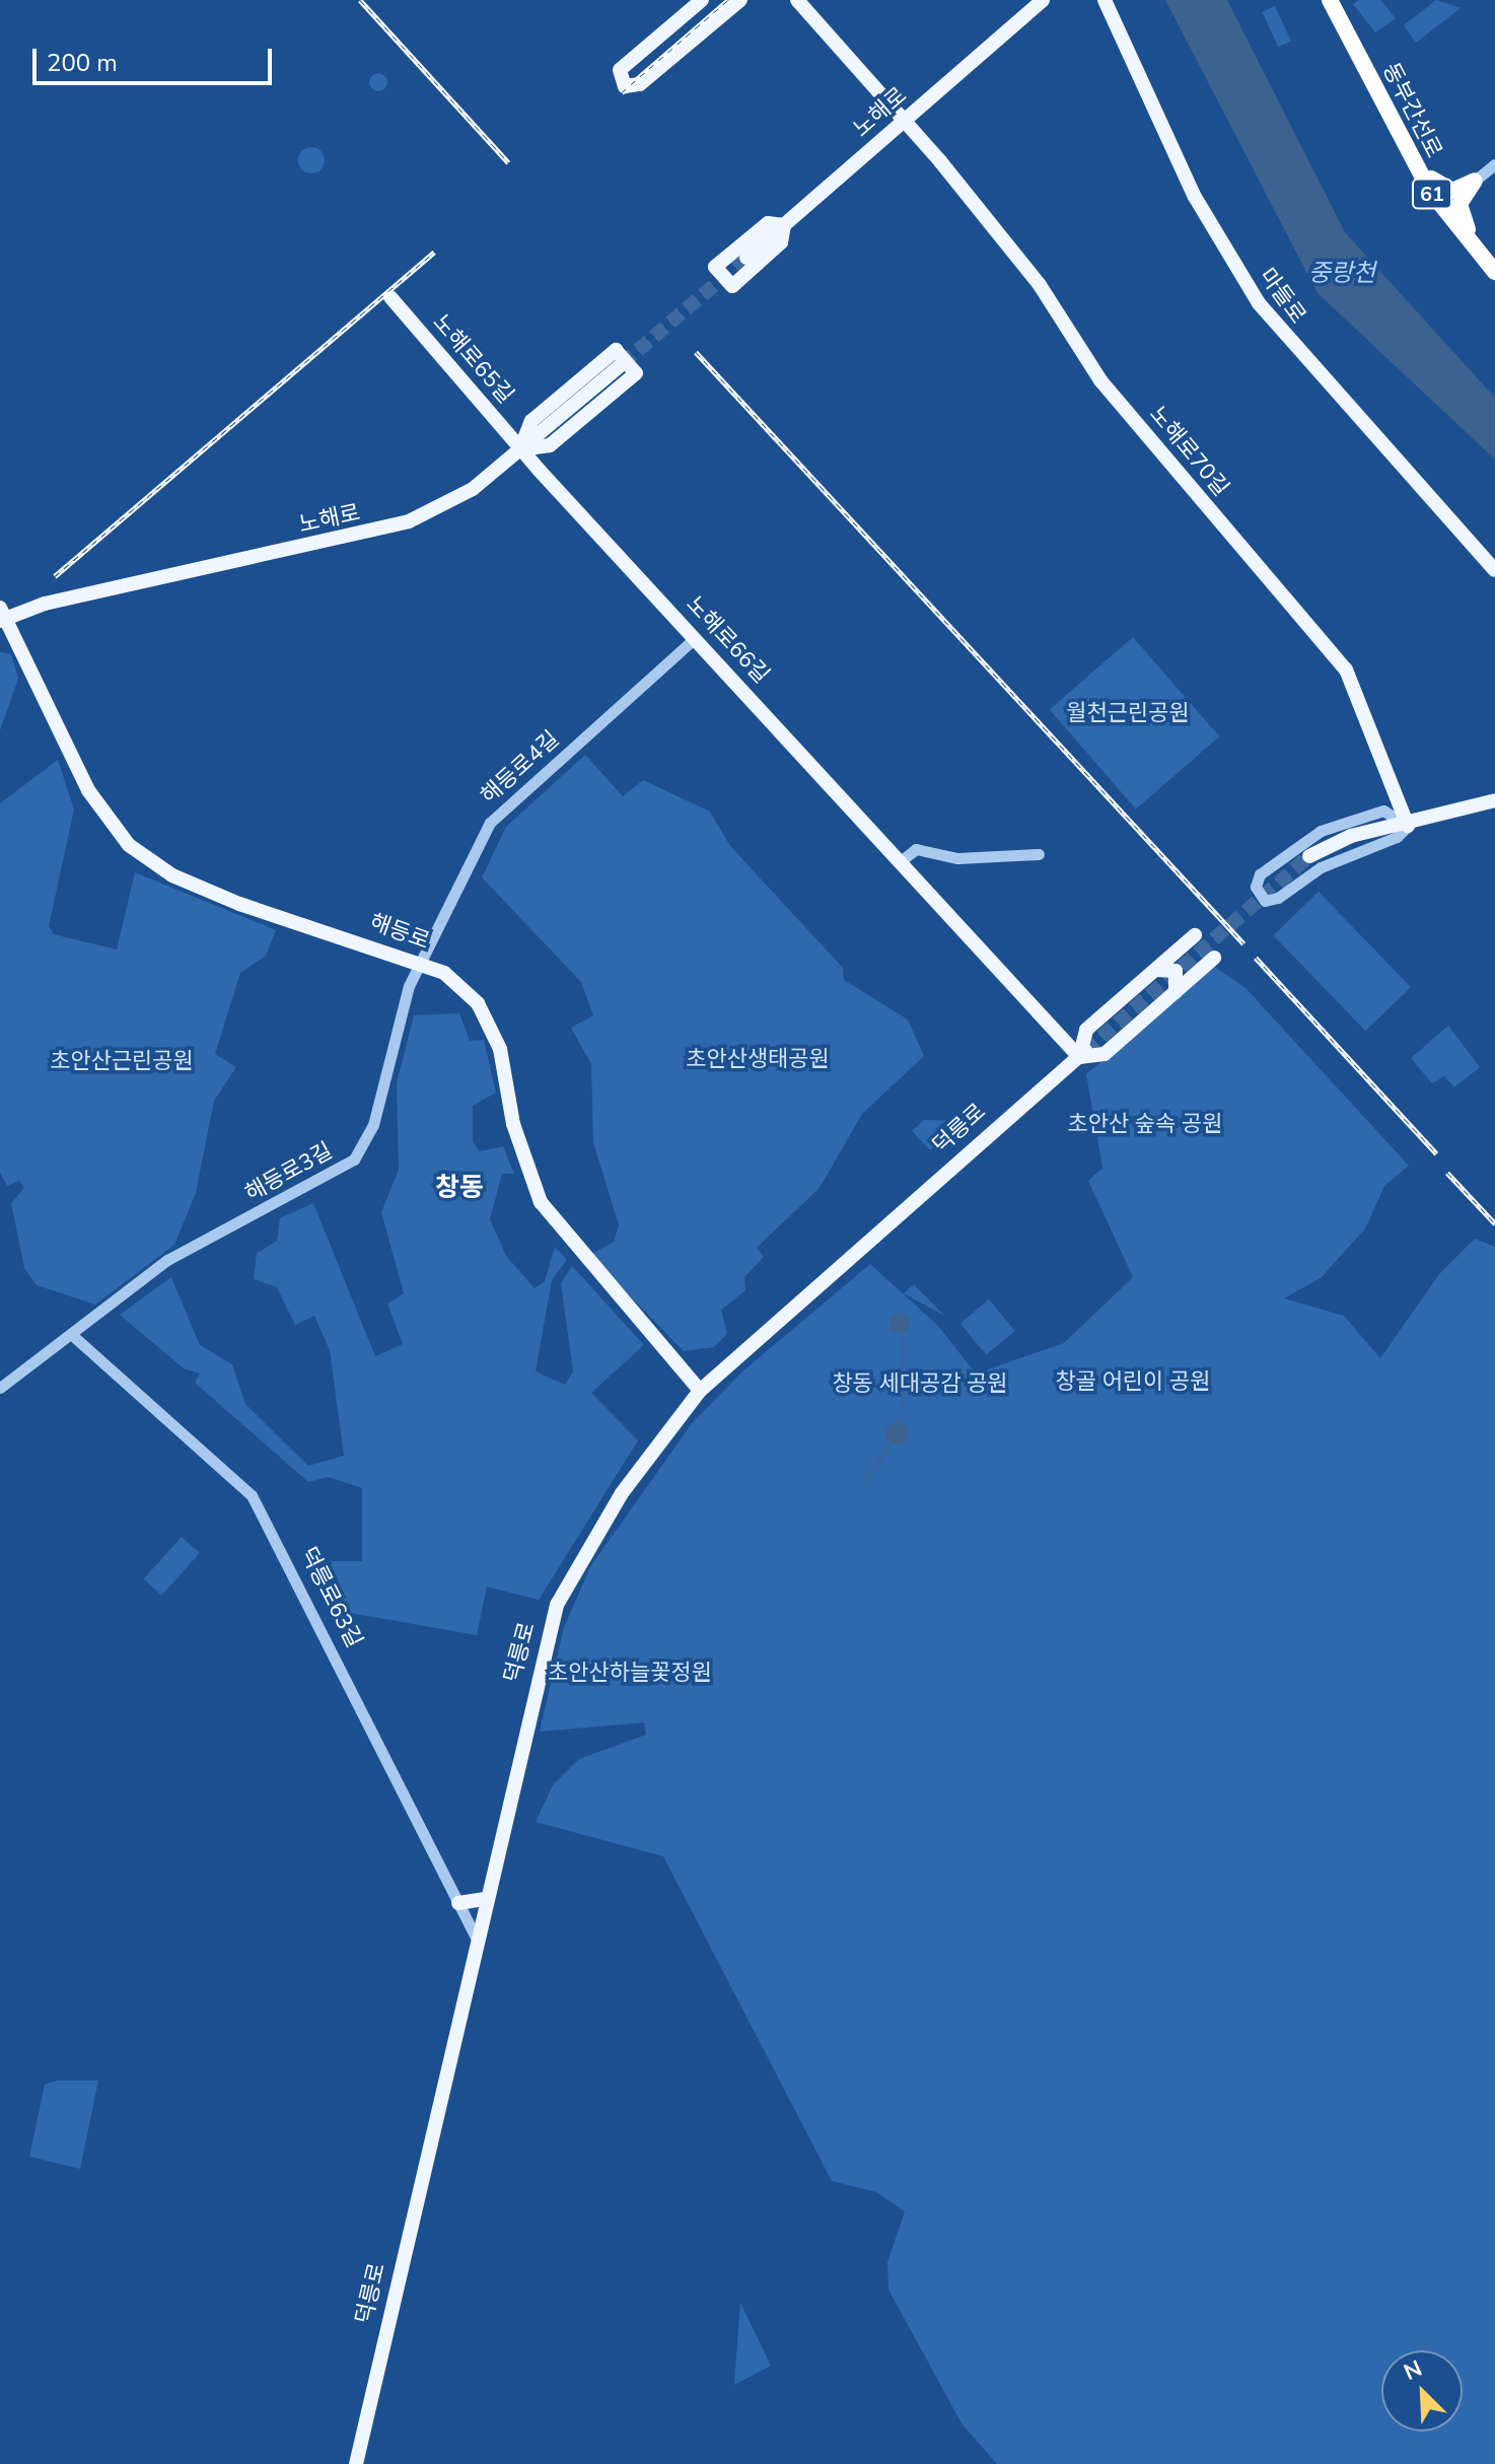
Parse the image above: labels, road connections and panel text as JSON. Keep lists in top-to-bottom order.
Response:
{
  "streets": {
    "highway": ["동부간선로", "61"],
    "main road": [
      "노해로",
      "마들로",
      "노해로65길",
      "노해로70길",
      "노해로66길",
      "해등로",
      "덕릉로"
    ],
    "street": ["해등로4길", "해등로3길", "덕릉로63길"]
  },
  "crossings": [
    ["노해로", "노해로65길"],
    ["노해로", "노해로70길"],
    ["노해로", "노해로66길"],
    ["노해로", "해등로"],
    ["노해로65길", "노해로66길"],
    ["노해로66길", "해등로4길"],
    ["노해로66길", "덕릉로"],
    ["해등로4길", "해등로"],
    ["해등로4길", "해등로3길"],
    ["해등로", "덕릉로"],
    ["해등로", "해등로3길"],
    ["덕릉로", "덕릉로63길"],
    ["해등로3길", "덕릉로63길"]
  ],
  "districts": ["창동"],
  "water": ["중랑천"],
  "parks": [
    "월천근린공원",
    "초안산생태공원",
    "초안산근린공원",
    "초안산 숲속 공원",
    "창골 어린이 공원",
    "창동 세대공감 공원",
    "초안산하늘꽃정원"
  ],
  "scale_bar": "200 m",
  "north": "top left"
}
